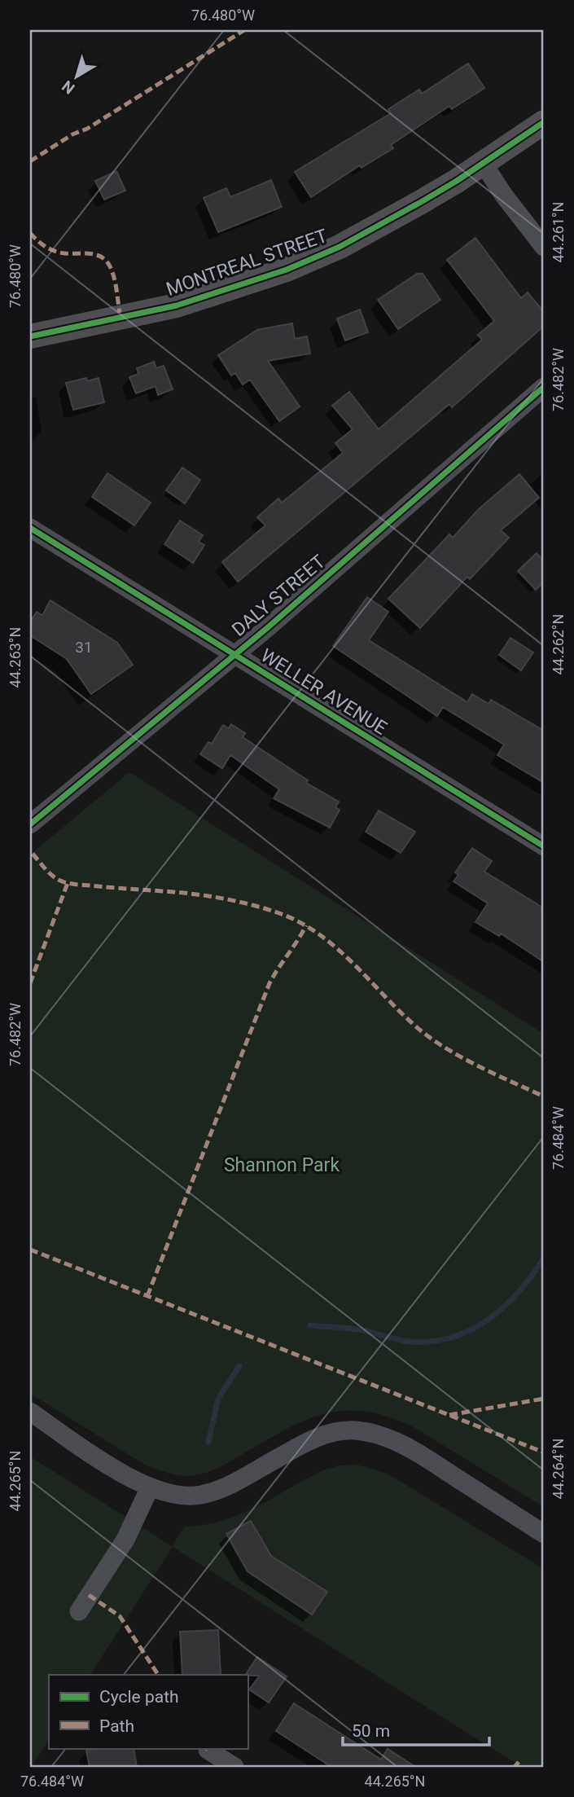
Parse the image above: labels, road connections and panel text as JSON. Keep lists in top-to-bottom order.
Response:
{
  "streets": {
    "main road": ["MONTREAL STREET"],
    "street": ["DALY STREET", "WELLER AVENUE"]
  },
  "crossings": [
    ["DALY STREET", "WELLER AVENUE"]
  ],
  "parks": ["Shannon Park"],
  "house_numbers": ["31"],
  "legend": ["Cycle path", "Path"],
  "scale_bar": "50 m",
  "north": "bottom left",
  "coordinates": [
    "76.480°W",
    "44.261°N",
    "76.482°W",
    "44.262°N",
    "44.263°N",
    "76.484°W",
    "44.264°N",
    "44.265°N"
  ]
}
